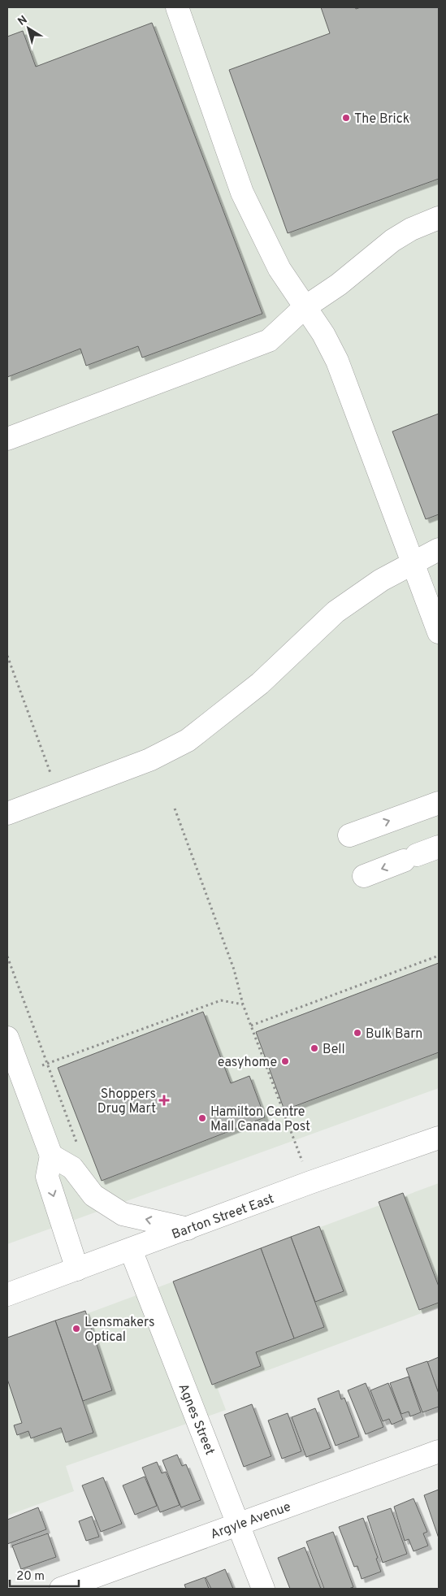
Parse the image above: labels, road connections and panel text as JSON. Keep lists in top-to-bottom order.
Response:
{
  "streets": {
    "street": ["Barton Street East", "Agnes Street", "Argyle Avenue"]
  },
  "crossings": [
    ["Barton Street East", "Agnes Street"],
    ["Agnes Street", "Argyle Avenue"]
  ],
  "places": {
    "other": [
      "The Brick",
      "Bulk Barn",
      "Bell",
      "easyhome",
      "Hamilton Centre Mall Canada Post",
      "Lensmakers Optical"
    ],
    "health": ["Shoppers Drug Mart"]
  },
  "scale_bar": "20 m",
  "north": "top left"
}
